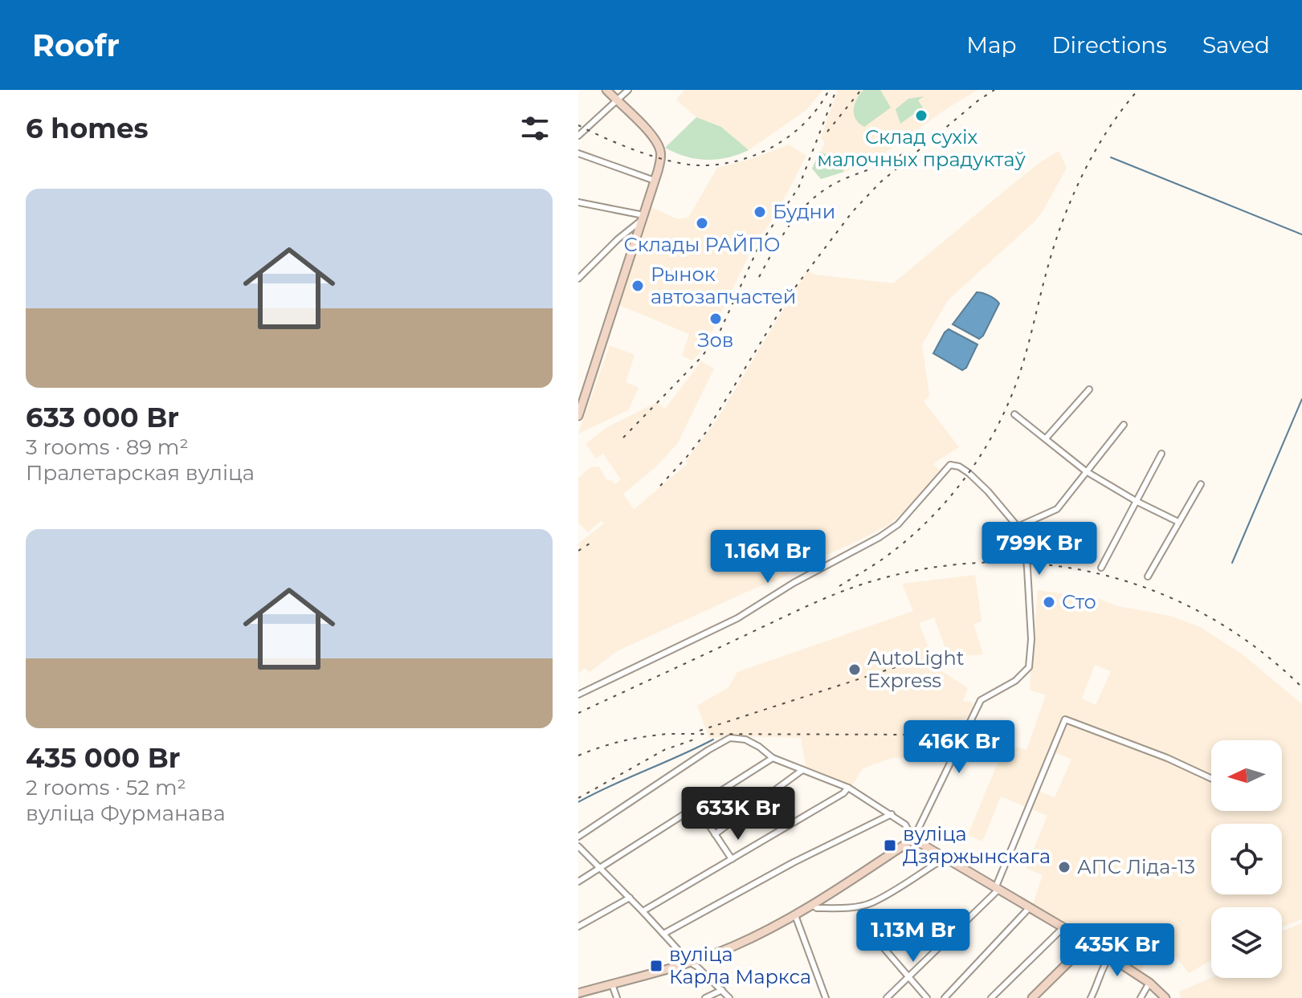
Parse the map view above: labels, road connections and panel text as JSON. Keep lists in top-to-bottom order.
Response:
{
  "places": {
    "other": [
      "Склад сухіх малочных прадуктаў",
      "Будни",
      "Склады РАЙПО",
      "Рынок автозапчастей",
      "Зов",
      "Сто",
      "AutoLight Express",
      "АПС Ліда-13"
    ],
    "transit": ["вуліца Дзяржынскага", "вуліца Карла Маркса"]
  },
  "north": "left",
  "page": {
    "header": "Roofr",
    "nav": ["Map", "Directions", "Saved"],
    "heading": "6 homes",
    "list": [
      {
        "name": "633 000 Br",
        "note": "3 rooms · 89 m² · Пралетарская вуліца"
      },
      {
        "name": "435 000 Br",
        "note": "2 rooms · 52 m² · вуліца Фурманава"
      }
    ],
    "price": [
      "799K Br",
      "1.16M Br",
      "416K Br",
      "633K Br",
      "1.13M Br",
      "435K Br"
    ]
  }
}
